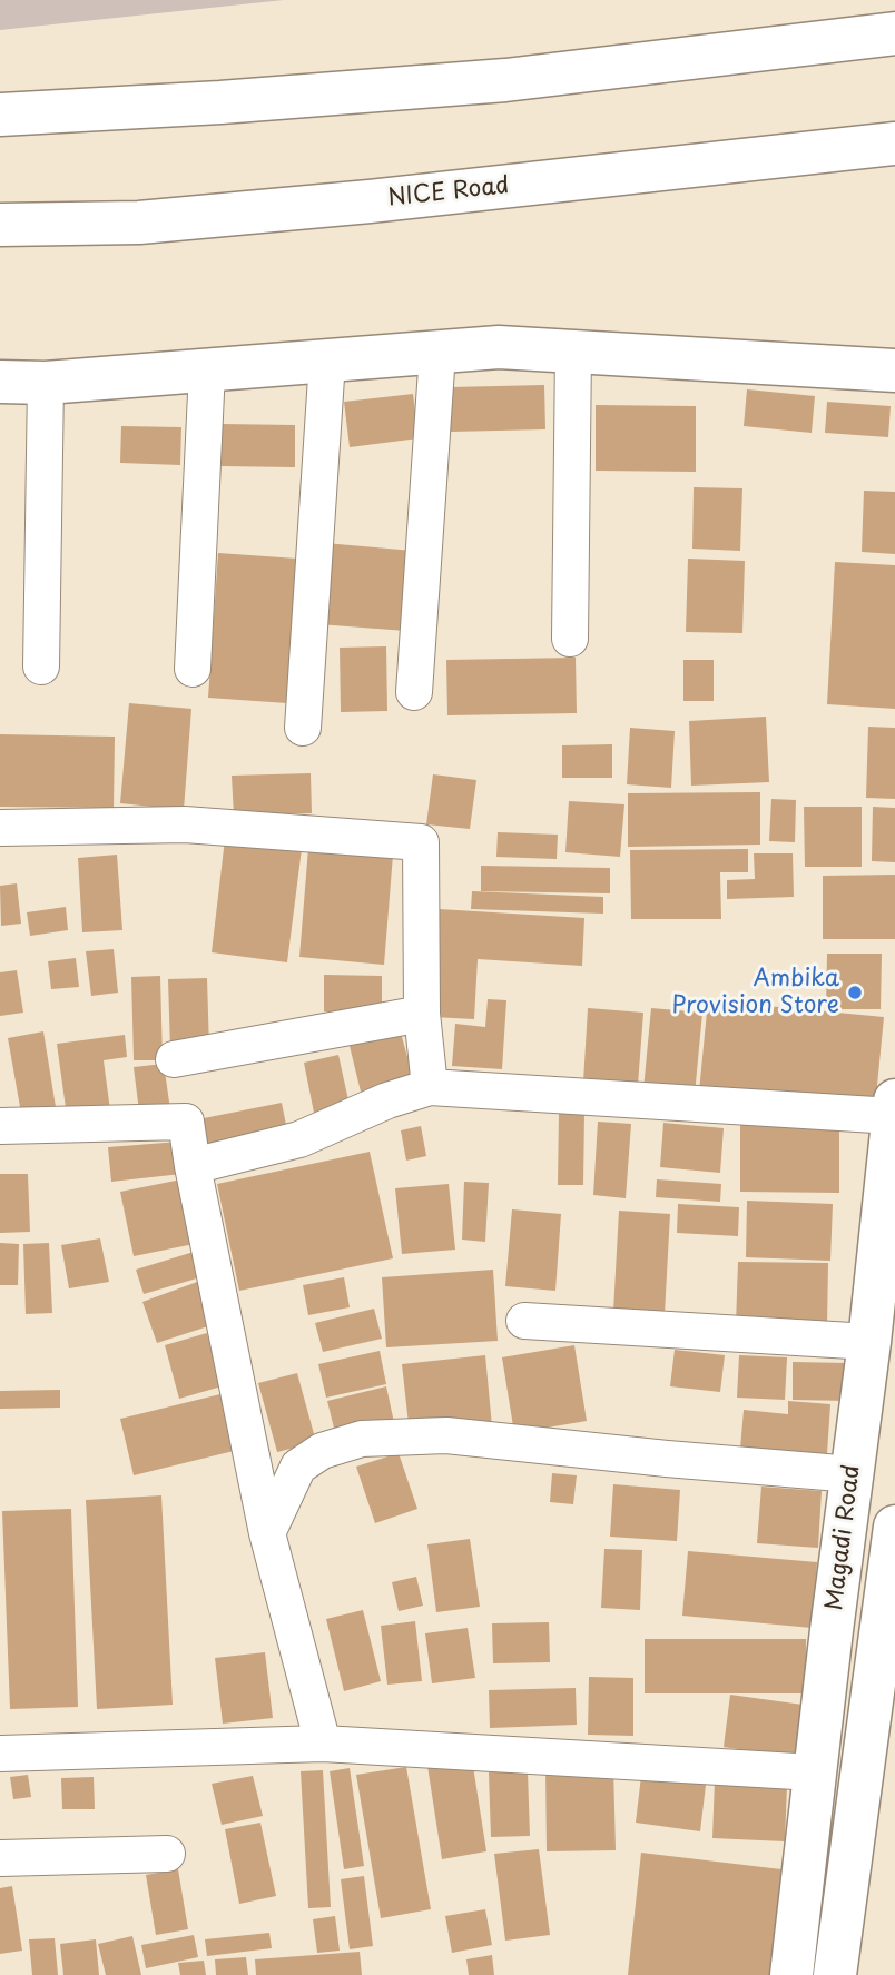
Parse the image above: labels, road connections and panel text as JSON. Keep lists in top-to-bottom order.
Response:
{
  "streets": {
    "main road": ["NICE Road", "Magadi Road"]
  },
  "places": ["Ambika Provision Store"]
}
